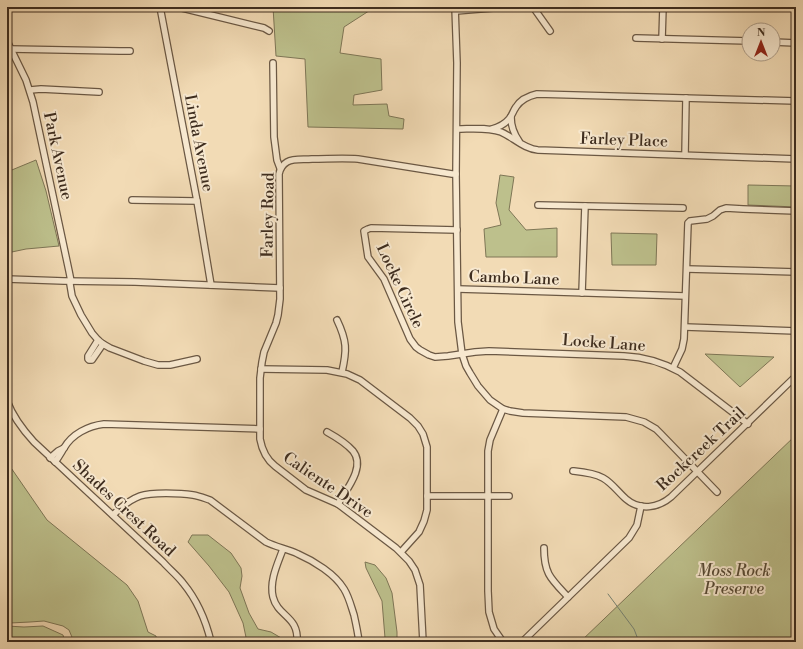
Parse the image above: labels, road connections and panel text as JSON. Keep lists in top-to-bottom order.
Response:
{
  "streets": {
    "street": [
      "Farley Place",
      "Linda Avenue",
      "Park Avenue",
      "Farley Road",
      "Cambo Lane",
      "Locke Circle",
      "Locke Lane",
      "Rockcreek Trail",
      "Caliente Drive",
      "Shades Crest Road"
    ]
  },
  "crossings": [
    ["Farley Road", "Cambo Lane"],
    ["Farley Road", "Caliente Drive"],
    ["Cambo Lane", "Locke Circle"],
    ["Locke Circle", "Locke Lane"],
    ["Locke Lane", "Rockcreek Trail"]
  ],
  "parks": ["Moss Rock Preserve"],
  "north": "top"
}
